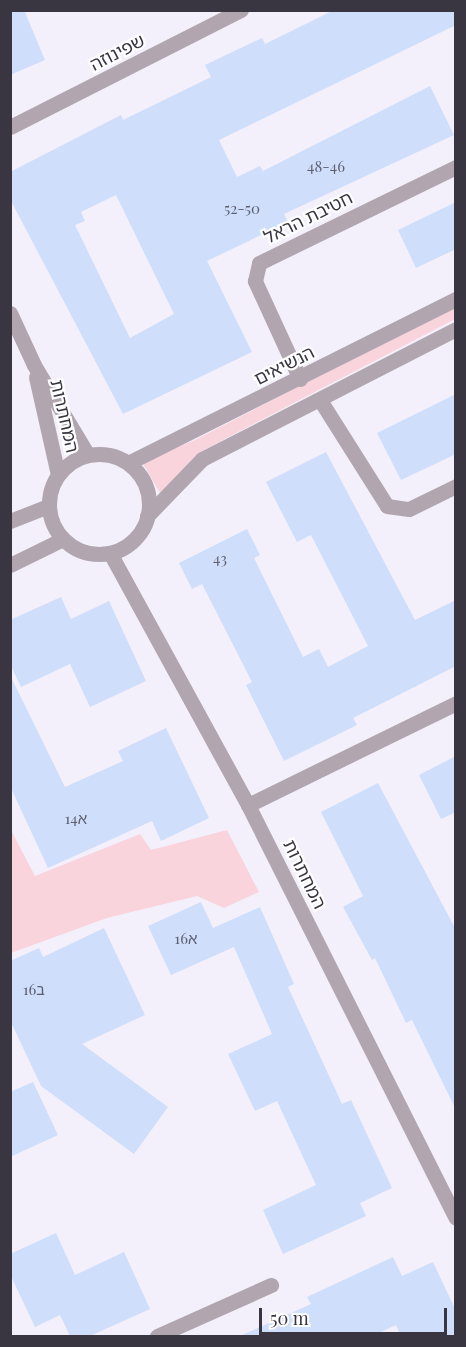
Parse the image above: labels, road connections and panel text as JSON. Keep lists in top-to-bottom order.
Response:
{
  "streets": {
    "street": [
      "שפינוזה",
      "חטיבת הראל",
      "הנשיאים",
      "המחתרות"
    ]
  },
  "crossings": [
    ["חטיבת הראל", "הנשיאים"],
    ["הנשיאים", "המחתרות"]
  ],
  "house_numbers": [
    "48-46",
    "52-50",
    "43",
    "14א",
    "16א",
    "16ב"
  ],
  "scale_bar": "50 m"
}
